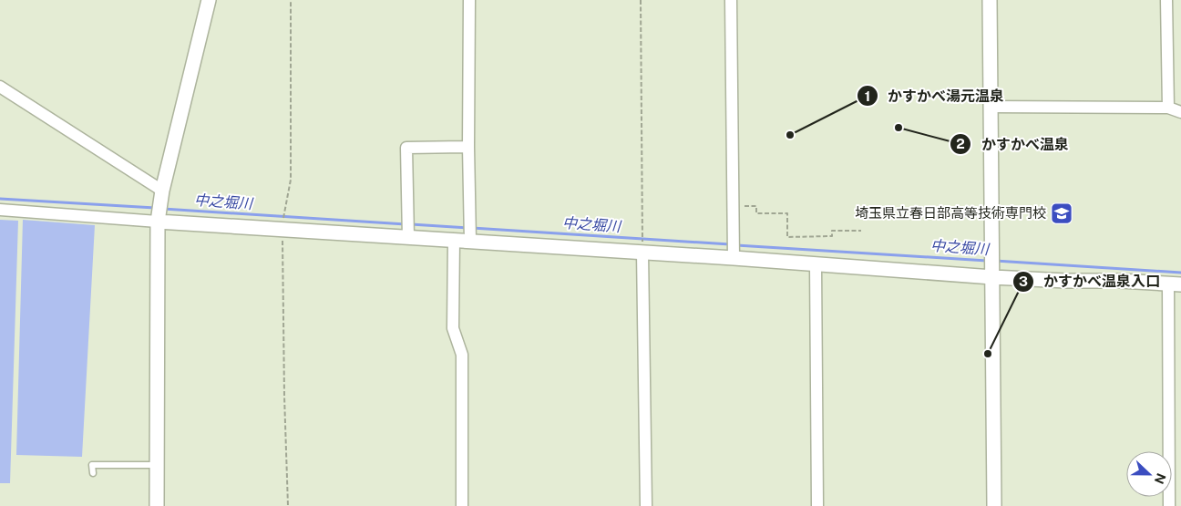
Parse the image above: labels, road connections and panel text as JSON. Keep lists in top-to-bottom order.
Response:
{
  "water": ["中之堀川"],
  "places": {
    "other": ["かすかべ温泉", "かすかべ湯元温泉", "かすかべ温泉入口"],
    "school or university": ["埼玉県立春日部高等技術専門校"]
  },
  "north": "right"
}
